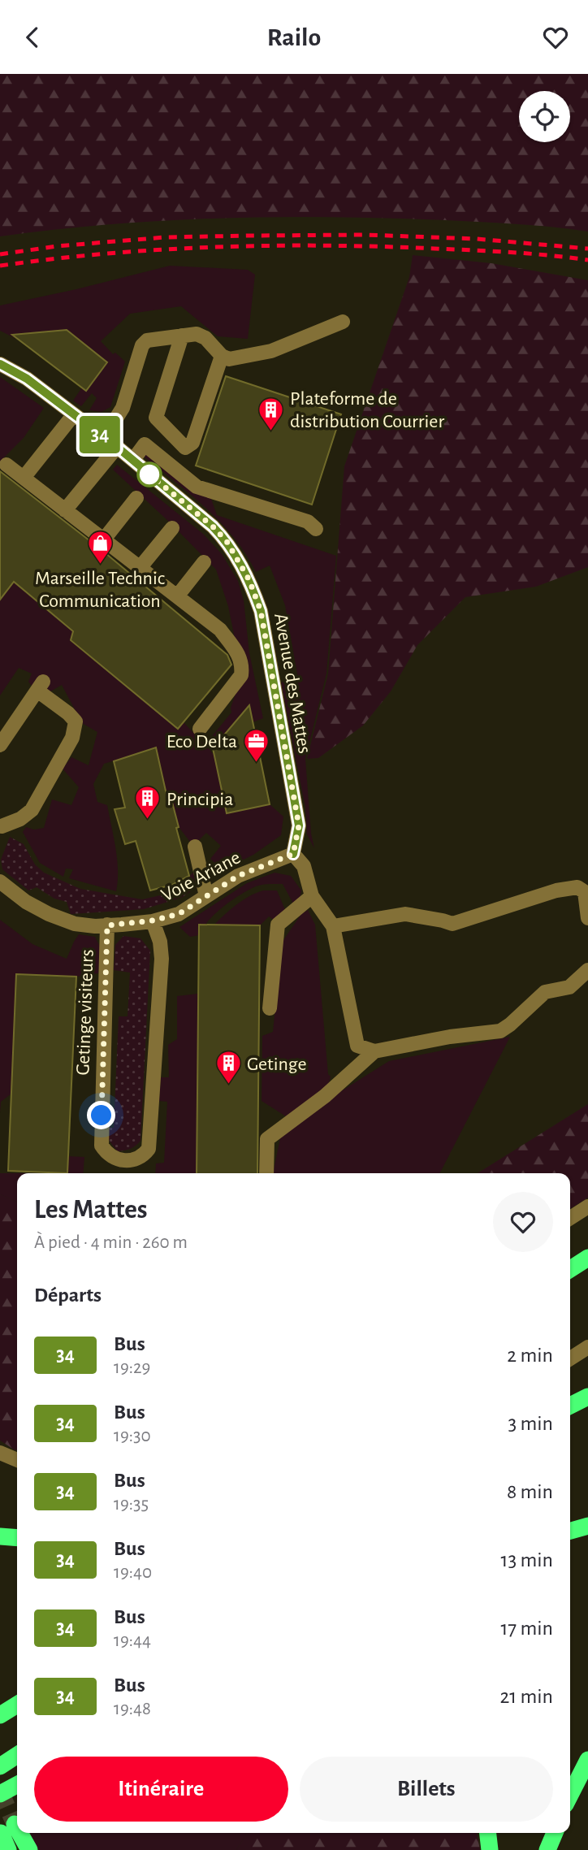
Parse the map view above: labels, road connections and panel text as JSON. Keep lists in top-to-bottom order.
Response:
{
  "streets": {
    "street": ["Avenue des Mattes", "Voie Ariane", "Getinge visiteurs"]
  },
  "crossings": [
    ["Avenue des Mattes", "Voie Ariane"],
    ["Voie Ariane", "Getinge visiteurs"]
  ],
  "places": {
    "building": ["Plateforme de distribution Courrier", "Principia", "Getinge"],
    "shop": ["Marseille Technic Communication"],
    "office": ["Eco Delta"]
  },
  "lines": ["bus line 34"],
  "page": {
    "header": "Railo",
    "on_map": "34",
    "heading": [
      ["Les Mattes", "À pied · 4 min · 260 m"],
      "Départs"
    ],
    "list": [
      {
        "mark": "34",
        "name": "Bus",
        "note": "19:29",
        "value": "2 min"
      },
      {
        "mark": "34",
        "name": "Bus",
        "note": "19:30",
        "value": "3 min"
      },
      {
        "mark": "34",
        "name": "Bus",
        "note": "19:35",
        "value": "8 min"
      },
      {
        "mark": "34",
        "name": "Bus",
        "note": "19:40",
        "value": "13 min"
      },
      {
        "mark": "34",
        "name": "Bus",
        "note": "19:44",
        "value": "17 min"
      },
      {
        "mark": "34",
        "name": "Bus",
        "note": "19:48",
        "value": "21 min"
      }
    ],
    "buttons": ["Itinéraire", "Billets"]
  }
}
